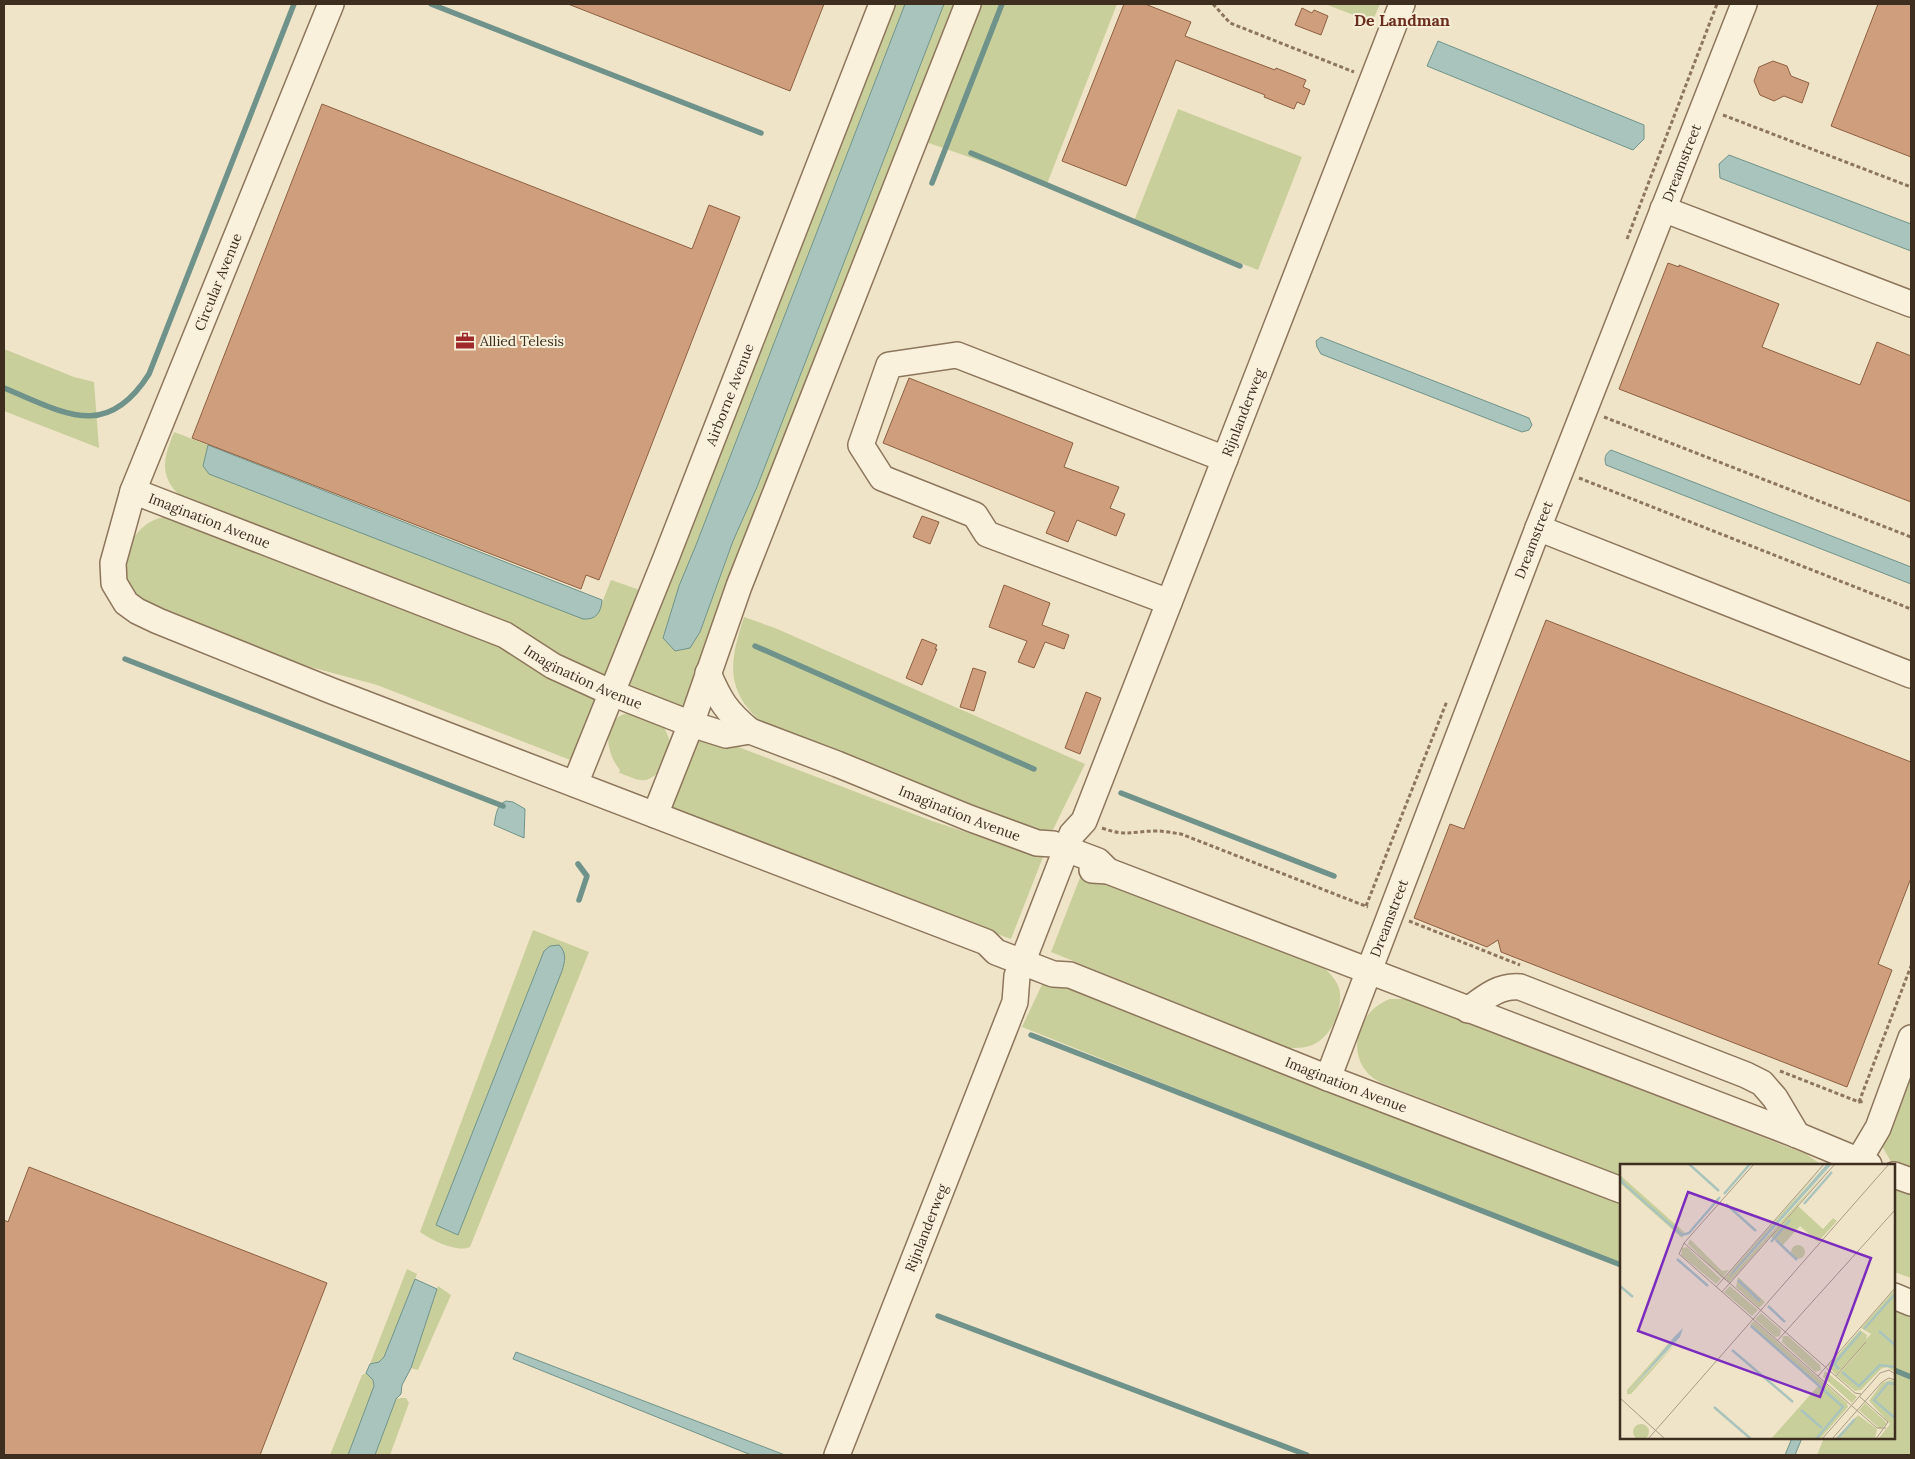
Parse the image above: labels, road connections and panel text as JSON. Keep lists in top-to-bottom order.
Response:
{
  "streets": {
    "street": [
      "Dreamstreet",
      "Circular Avenue",
      "Airborne Avenue",
      "Rijnlanderweg",
      "Imagination Avenue"
    ]
  },
  "crossings": [
    ["Dreamstreet", "Imagination Avenue"],
    ["Circular Avenue", "Imagination Avenue"],
    ["Airborne Avenue", "Imagination Avenue"],
    ["Rijnlanderweg", "Imagination Avenue"]
  ],
  "districts": ["De Landman"],
  "places": {
    "office": ["Allied Telesis"]
  }
}
